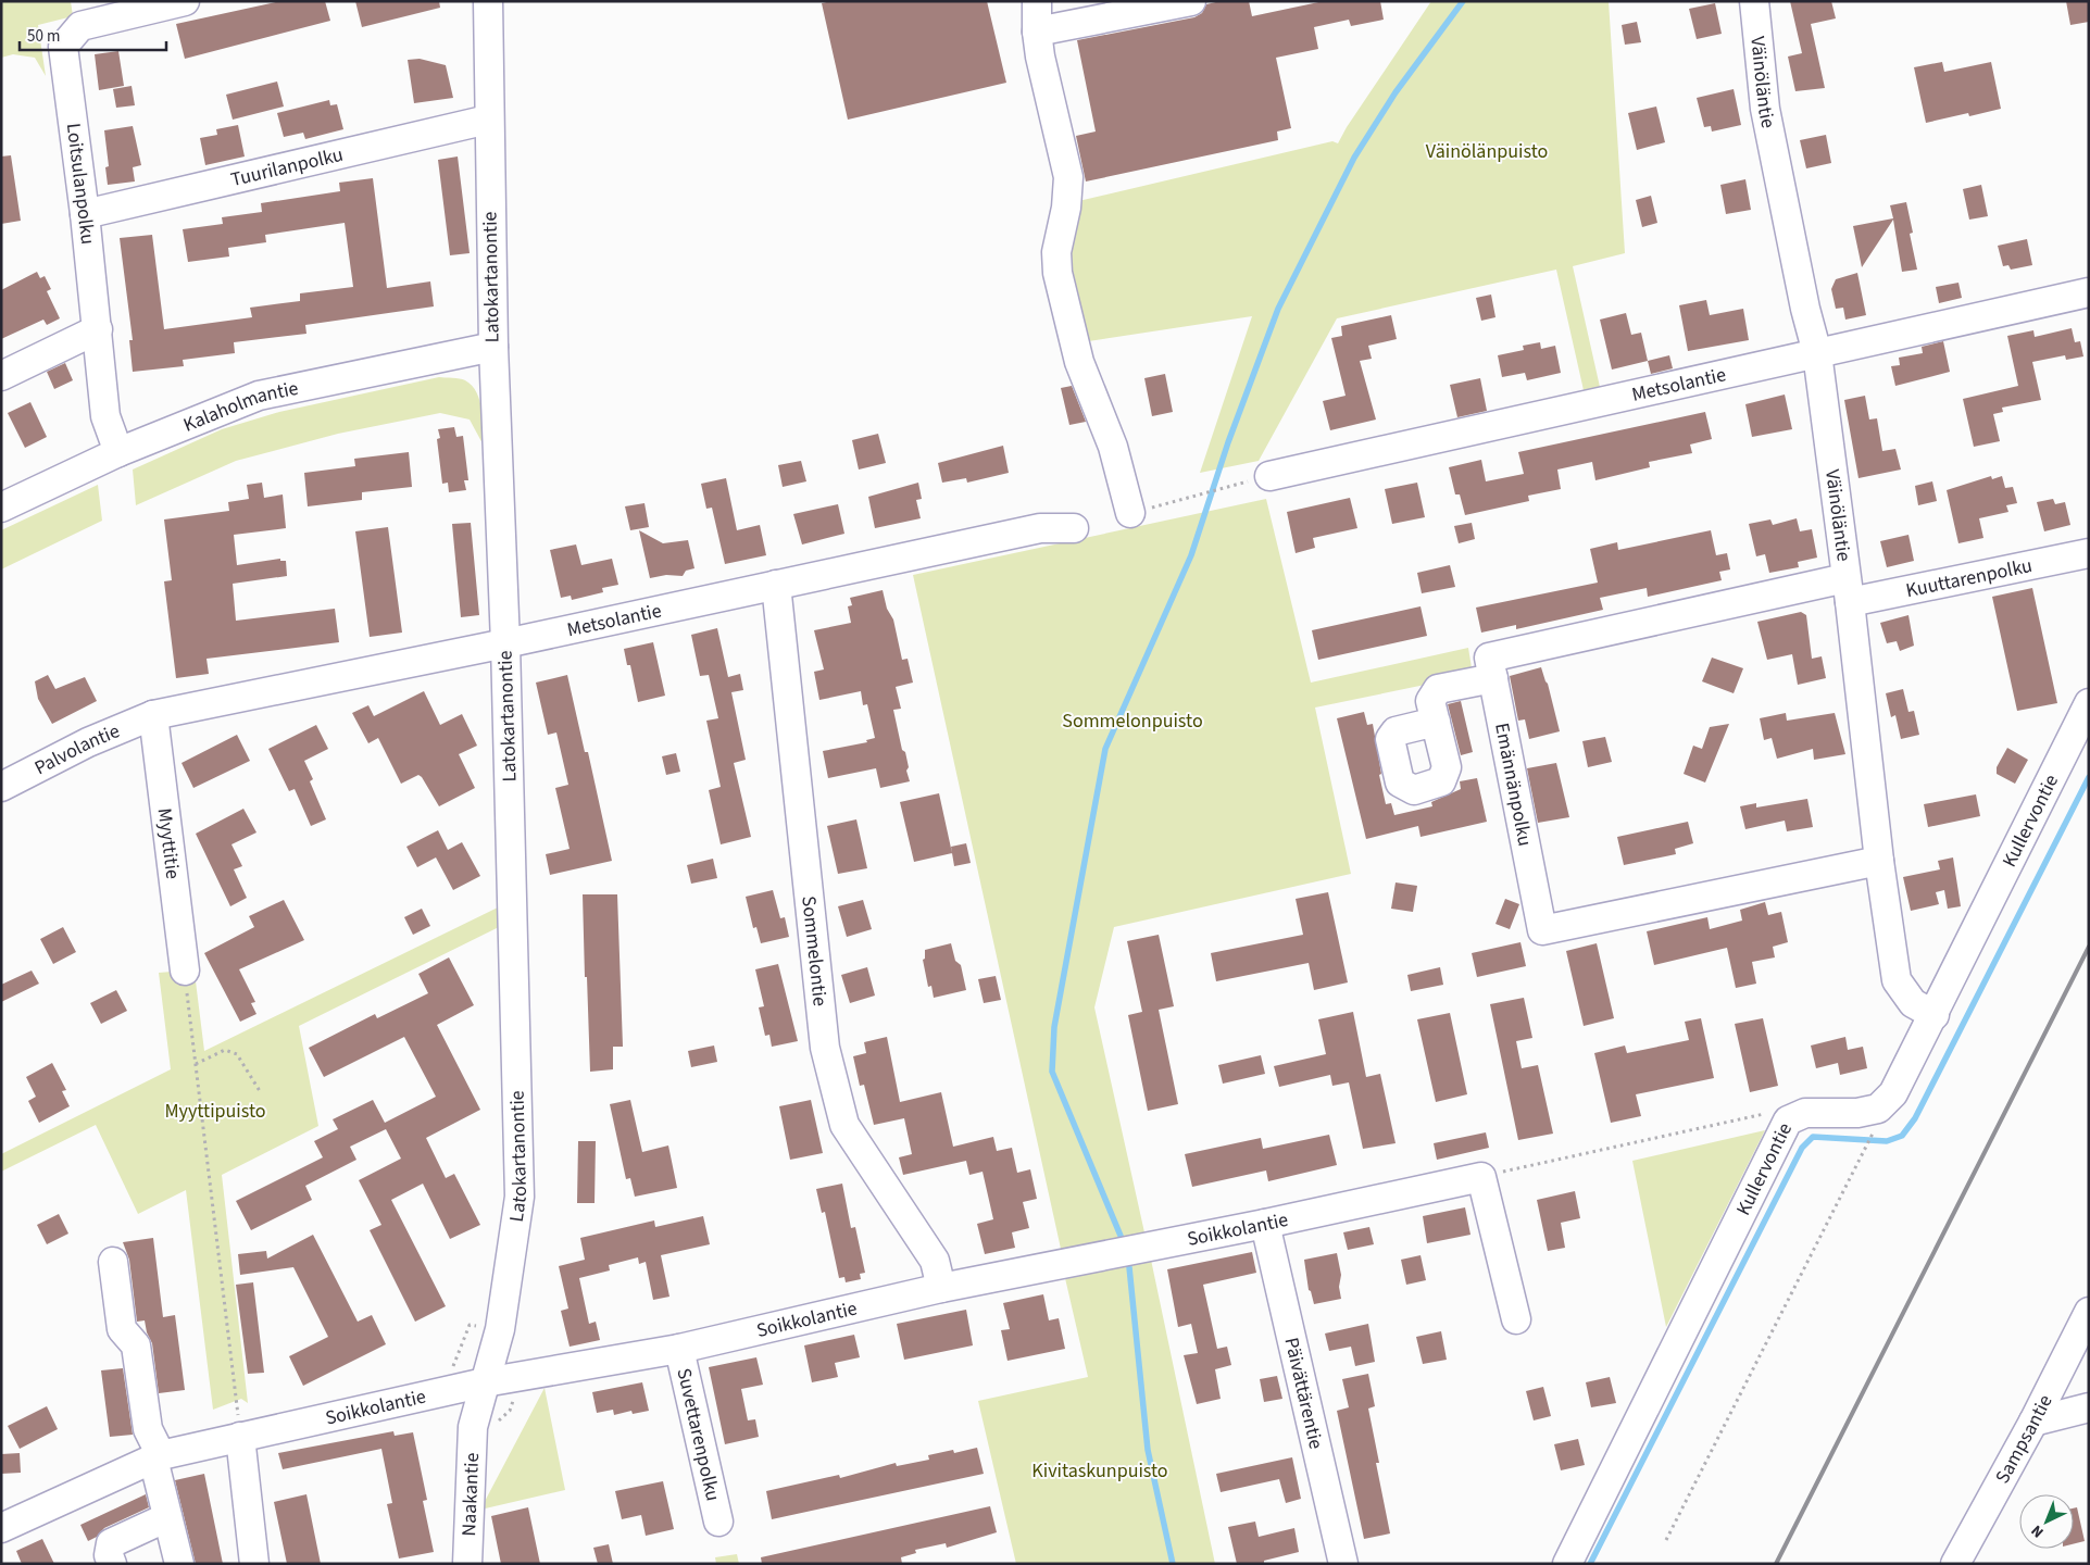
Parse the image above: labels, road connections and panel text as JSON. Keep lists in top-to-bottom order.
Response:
{
  "streets": {
    "street": [
      "Väinöläntie",
      "Tuurilanpolku",
      "Loitsulanpolku",
      "Latokartanontie",
      "Metsolantie",
      "Kalaholmantie",
      "Kuuttarenpolku",
      "Palvolantie",
      "Emännänpolku",
      "Kullervontie",
      "Myyttitie",
      "Sommelontie",
      "Soikkolantie",
      "Päivättärentie",
      "Suvettarenpolku",
      "Sampsantie",
      "Naakantie"
    ]
  },
  "crossings": [
    ["Väinöläntie", "Metsolantie"],
    ["Väinöläntie", "Kuuttarenpolku"],
    ["Väinöläntie", "Emännänpolku"],
    ["Väinöläntie", "Kullervontie"],
    ["Tuurilanpolku", "Loitsulanpolku"],
    ["Tuurilanpolku", "Latokartanontie"],
    ["Loitsulanpolku", "Kalaholmantie"],
    ["Latokartanontie", "Metsolantie"],
    ["Latokartanontie", "Kalaholmantie"],
    ["Latokartanontie", "Soikkolantie"],
    ["Latokartanontie", "Naakantie"],
    ["Metsolantie", "Palvolantie"],
    ["Metsolantie", "Myyttitie"],
    ["Metsolantie", "Sommelontie"],
    ["Kuuttarenpolku", "Emännänpolku"],
    ["Palvolantie", "Myyttitie"],
    ["Sommelontie", "Soikkolantie"],
    ["Soikkolantie", "Päivättärentie"],
    ["Soikkolantie", "Suvettarenpolku"]
  ],
  "parks": [
    "Väinölänpuisto",
    "Sommelonpuisto",
    "Myyttipuisto",
    "Kivitaskunpuisto"
  ],
  "scale_bar": "50 m",
  "north": "bottom left"
}
